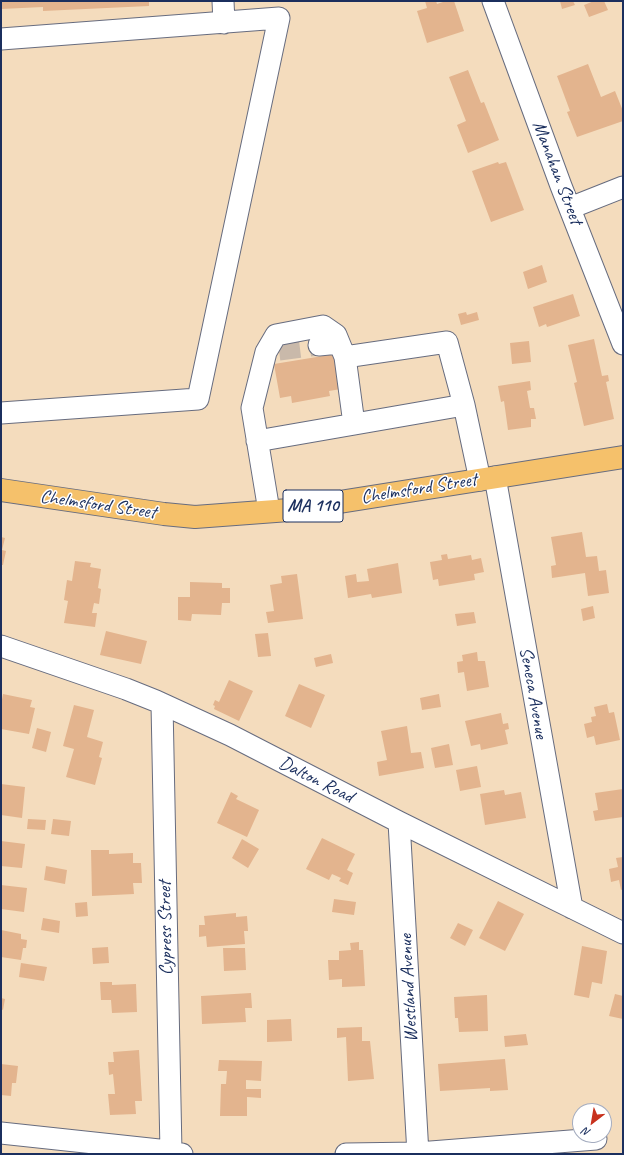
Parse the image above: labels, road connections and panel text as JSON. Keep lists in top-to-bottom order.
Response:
{
  "streets": {
    "main road": ["Chelmsford Street", "MA 110"],
    "street": [
      "Manahan Street",
      "Seneca Avenue",
      "Dalton Road",
      "Cypress Street",
      "Westland Avenue"
    ]
  },
  "crossings": [
    ["Chelmsford Street", "Seneca Avenue"],
    ["Seneca Avenue", "Dalton Road"],
    ["Dalton Road", "Cypress Street"],
    ["Dalton Road", "Westland Avenue"]
  ],
  "north": "bottom left"
}
